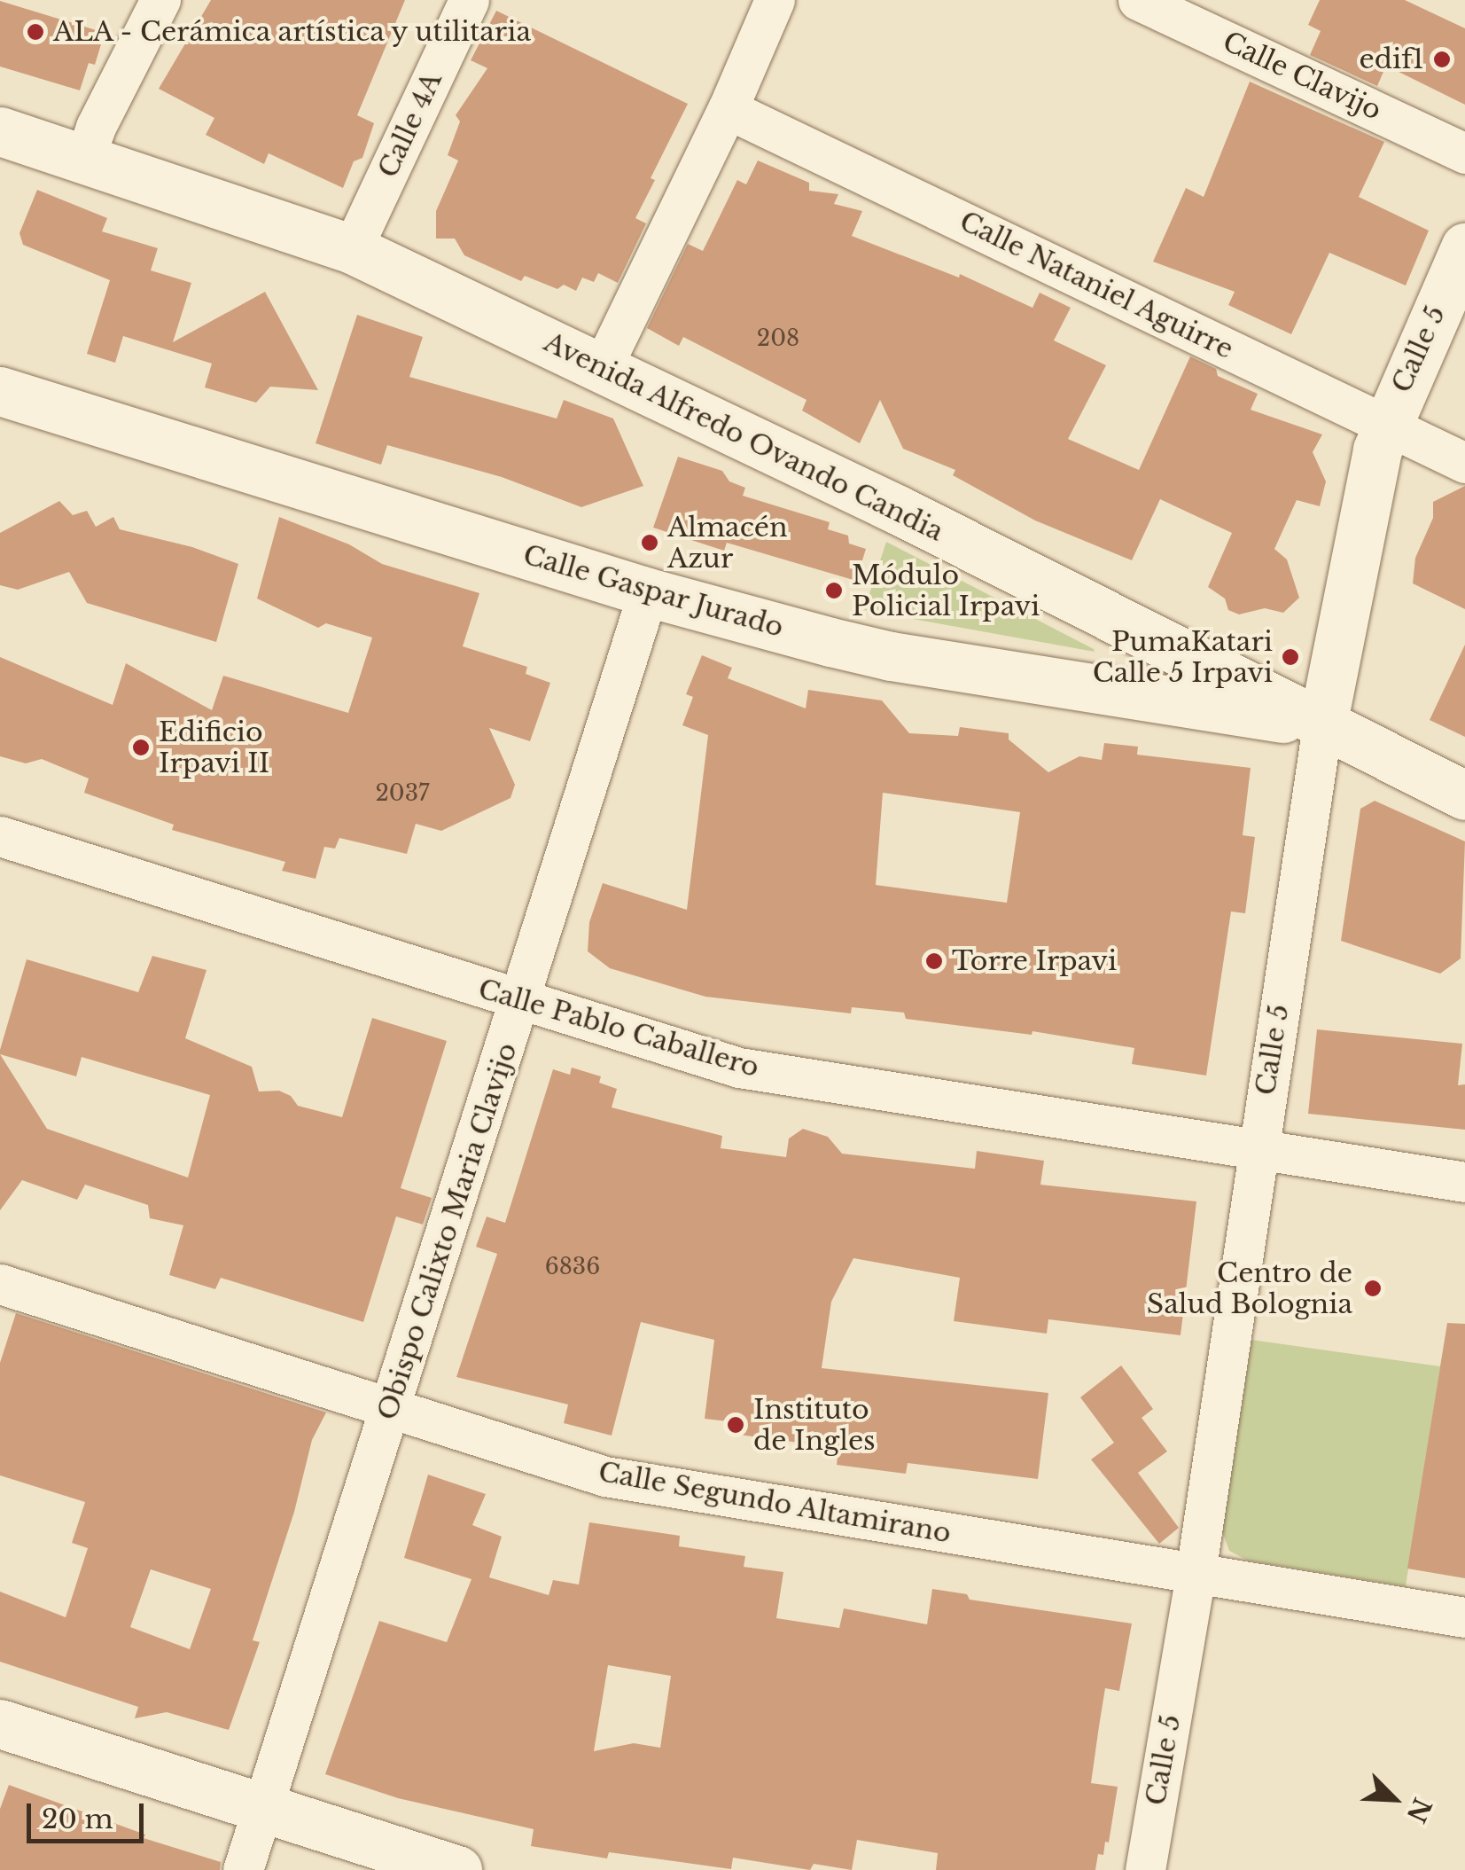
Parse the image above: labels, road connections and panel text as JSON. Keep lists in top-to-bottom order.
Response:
{
  "streets": {
    "main road": ["Calle 5", "Avenida Alfredo Ovando Candia", "Calle Gaspar Jurado"],
    "street": [
      "Calle Clavijo",
      "Calle 4A",
      "Calle Nataniel Aguirre",
      "Calle Pablo Caballero",
      "Obispo Calixto Maria Clavijo",
      "Calle Segundo Altamirano"
    ]
  },
  "crossings": [
    ["Calle 4A", "Avenida Alfredo Ovando Candia"],
    ["Calle Nataniel Aguirre", "Calle 5"],
    ["Calle 5", "Avenida Alfredo Ovando Candia"],
    ["Calle 5", "Calle Gaspar Jurado"],
    ["Calle 5", "Calle Pablo Caballero"],
    ["Calle 5", "Calle Segundo Altamirano"],
    ["Avenida Alfredo Ovando Candia", "Calle Gaspar Jurado"],
    ["Calle Gaspar Jurado", "Obispo Calixto Maria Clavijo"],
    ["Calle Pablo Caballero", "Obispo Calixto Maria Clavijo"],
    ["Obispo Calixto Maria Clavijo", "Calle Segundo Altamirano"]
  ],
  "places": [
    "ALA - Cerámica artística y utilitaria",
    "edif1",
    "Almacén Azur",
    "Módulo Policial Irpavi",
    "PumaKatari Calle 5 Irpavi",
    "Edificio Irpavi II",
    "Torre Irpavi",
    "Centro de Salud Bolognia",
    "Instituto de Ingles"
  ],
  "house_numbers": ["208", "2037", "6836"],
  "scale_bar": "20 m",
  "north": "bottom right"
}
